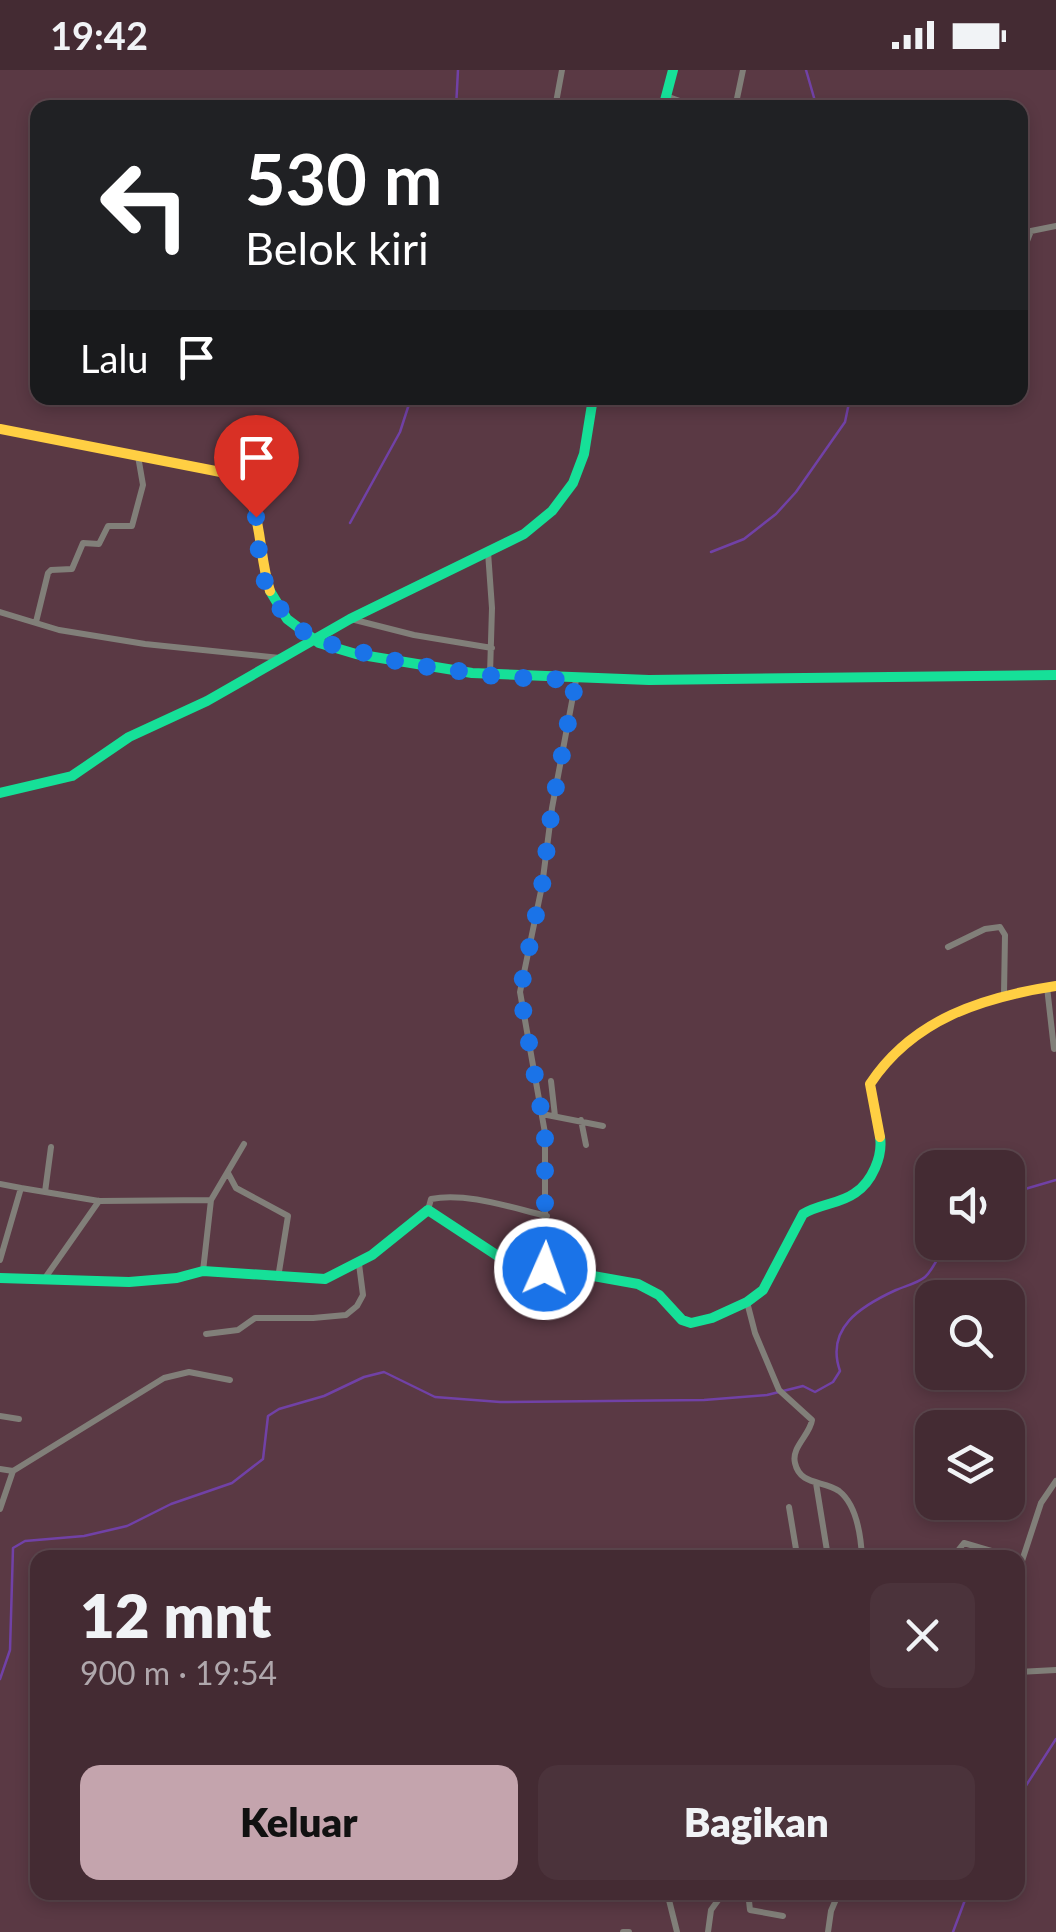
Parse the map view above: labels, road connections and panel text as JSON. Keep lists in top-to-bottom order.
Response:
{
  "page": {
    "status": "19:42",
    "turn": ["530 m", "Belok kiri"],
    "then": "Lalu",
    "heading": ["12 mnt", "900 m · 19:54"],
    "buttons": ["Keluar", "Bagikan"]
  }
}
